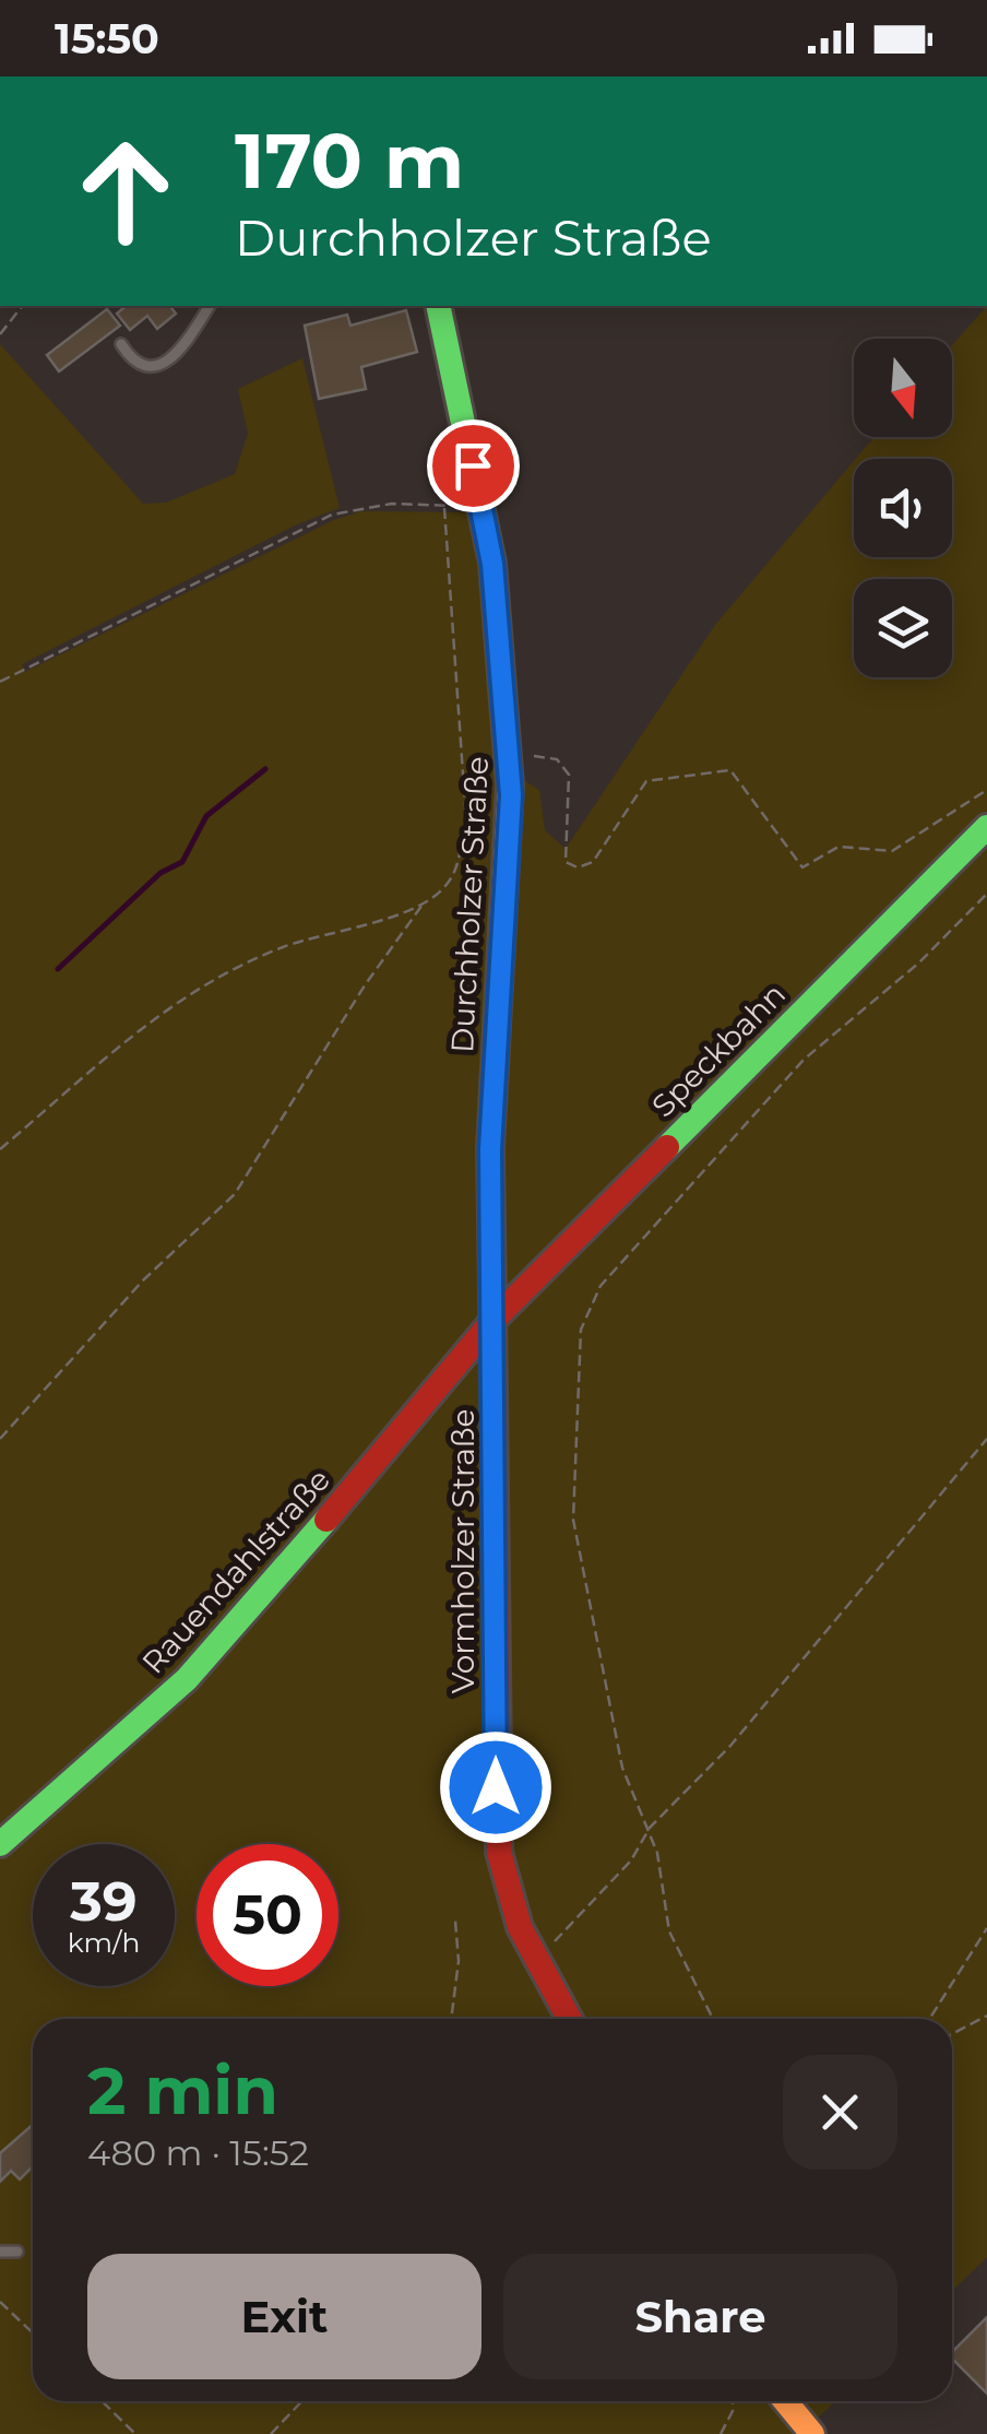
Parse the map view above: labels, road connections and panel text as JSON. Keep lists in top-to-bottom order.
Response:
{
  "streets": {
    "main road": [
      "Durchholzer Straße",
      "Speckbahn",
      "Vormholzer Straße",
      "Rauendahlstraße"
    ]
  },
  "crossings": [
    ["Durchholzer Straße", "Speckbahn"],
    ["Durchholzer Straße", "Vormholzer Straße"],
    ["Durchholzer Straße", "Rauendahlstraße"],
    ["Speckbahn", "Vormholzer Straße"],
    ["Speckbahn", "Rauendahlstraße"],
    ["Vormholzer Straße", "Rauendahlstraße"]
  ],
  "north": "bottom",
  "page": {
    "status": "15:50",
    "turn": ["170 m", "Durchholzer Straße"],
    "speed": "39 km/h",
    "limit": "50",
    "heading": ["2 min", "480 m · 15:52"],
    "buttons": ["Exit", "Share"]
  }
}
